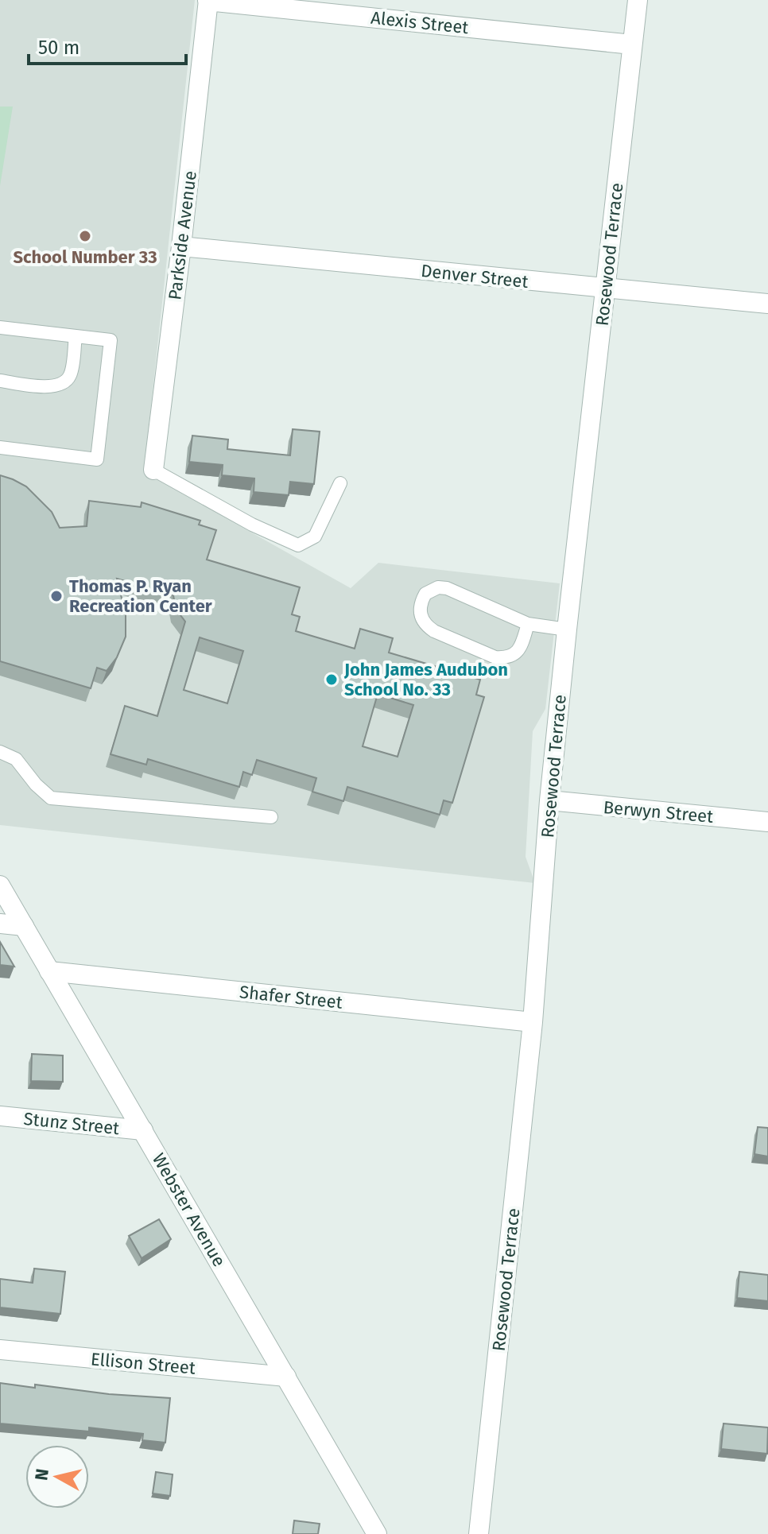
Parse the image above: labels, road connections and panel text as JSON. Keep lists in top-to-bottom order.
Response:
{
  "streets": {
    "street": [
      "Alexis Street",
      "Parkside Avenue",
      "Rosewood Terrace",
      "Denver Street",
      "Berwyn Street",
      "Shafer Street",
      "Stunz Street",
      "Webster Avenue",
      "Ellison Street"
    ]
  },
  "crossings": [
    ["Alexis Street", "Parkside Avenue"],
    ["Alexis Street", "Rosewood Terrace"],
    ["Parkside Avenue", "Denver Street"],
    ["Rosewood Terrace", "Denver Street"],
    ["Rosewood Terrace", "Berwyn Street"],
    ["Rosewood Terrace", "Shafer Street"],
    ["Shafer Street", "Webster Avenue"],
    ["Stunz Street", "Webster Avenue"],
    ["Webster Avenue", "Ellison Street"]
  ],
  "places": ["School Number 33", "Thomas P. Ryan Recreation Center", "John James Audubon School No. 33"],
  "scale_bar": "50 m",
  "north": "left"
}
